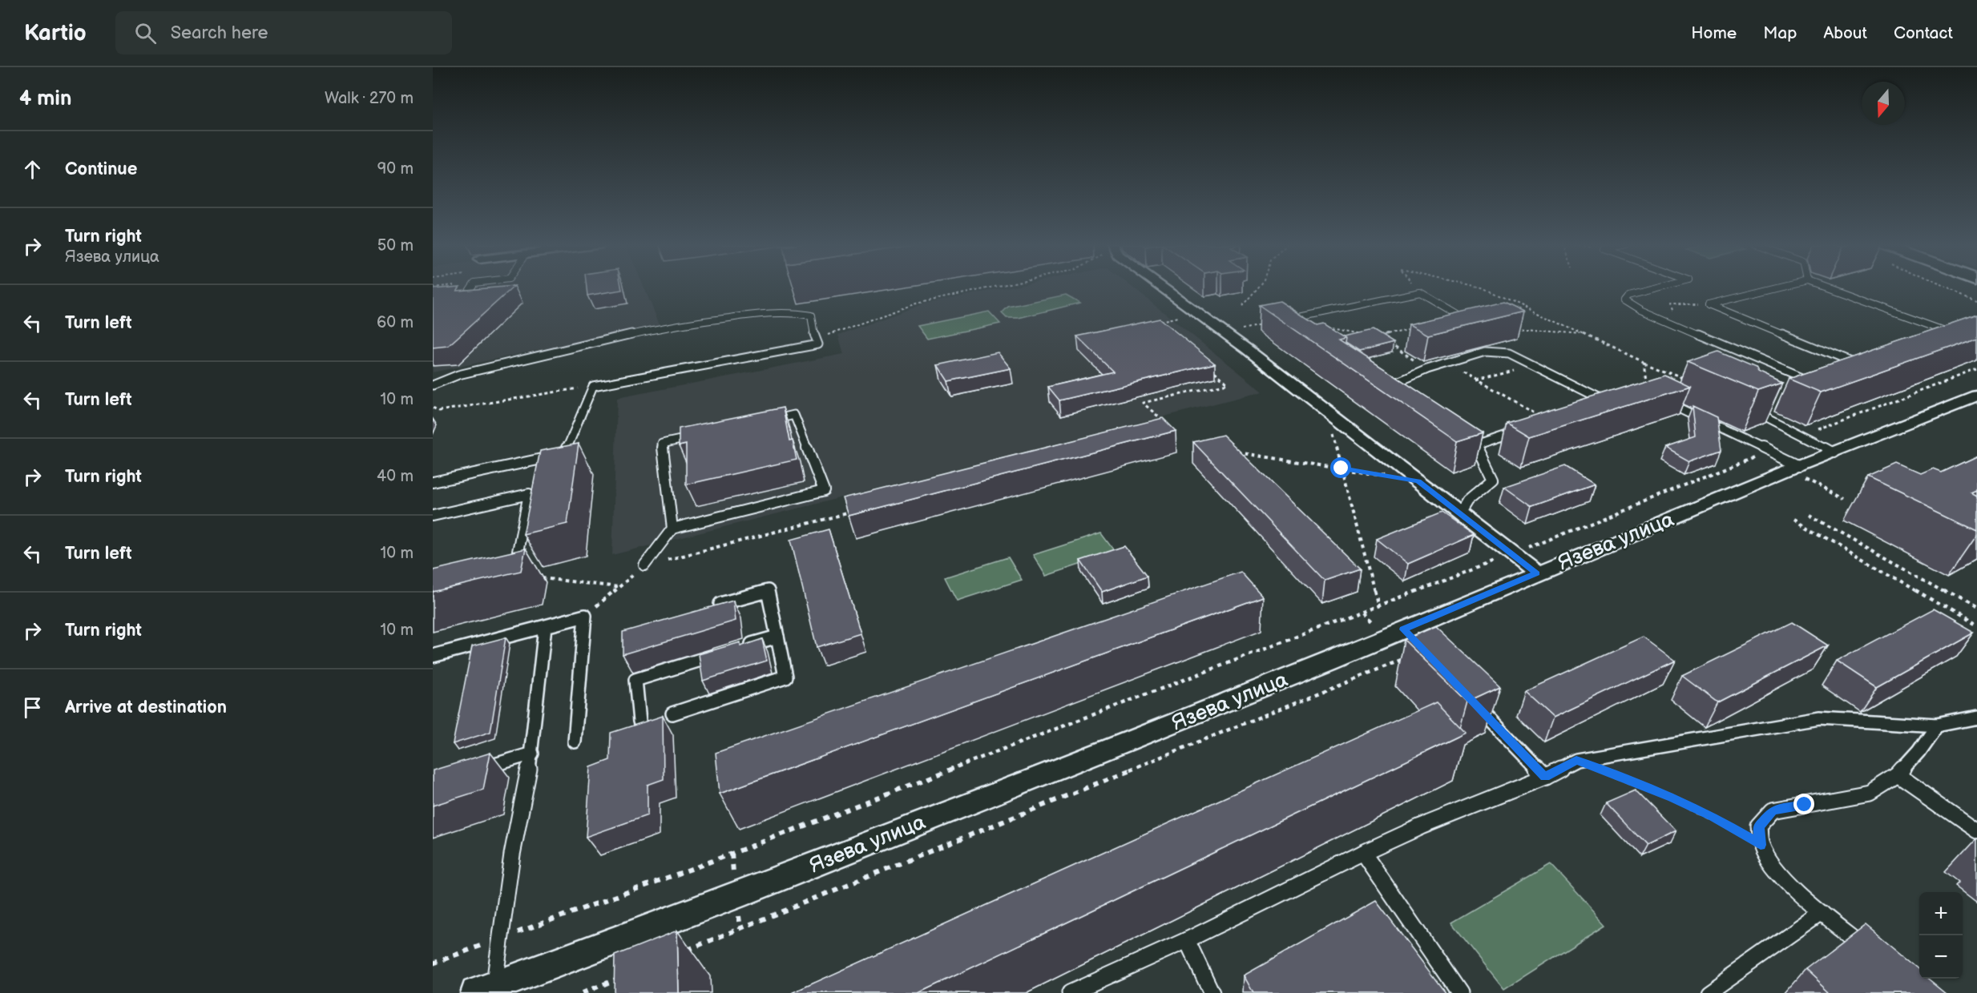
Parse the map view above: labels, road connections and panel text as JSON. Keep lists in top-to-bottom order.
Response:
{
  "streets": {
    "street": ["Язева улица"]
  },
  "north": "bottom",
  "page": {
    "header": "Kartio",
    "search": "Search here",
    "nav": [
      "Home",
      "Map",
      "About",
      "Contact"
    ],
    "heading": ["4 min", "Walk · 270 m"],
    "list": [
      ["Continue", "90 m"],
      ["Turn right", "Язева улица", "50 m"],
      ["Turn left", "60 m"],
      ["Turn left", "10 m"],
      ["Turn right", "40 m"],
      ["Turn left", "10 m"],
      ["Turn right", "10 m"],
      "Arrive at destination"
    ],
    "map_buttons": ["+", "−"]
  }
}
